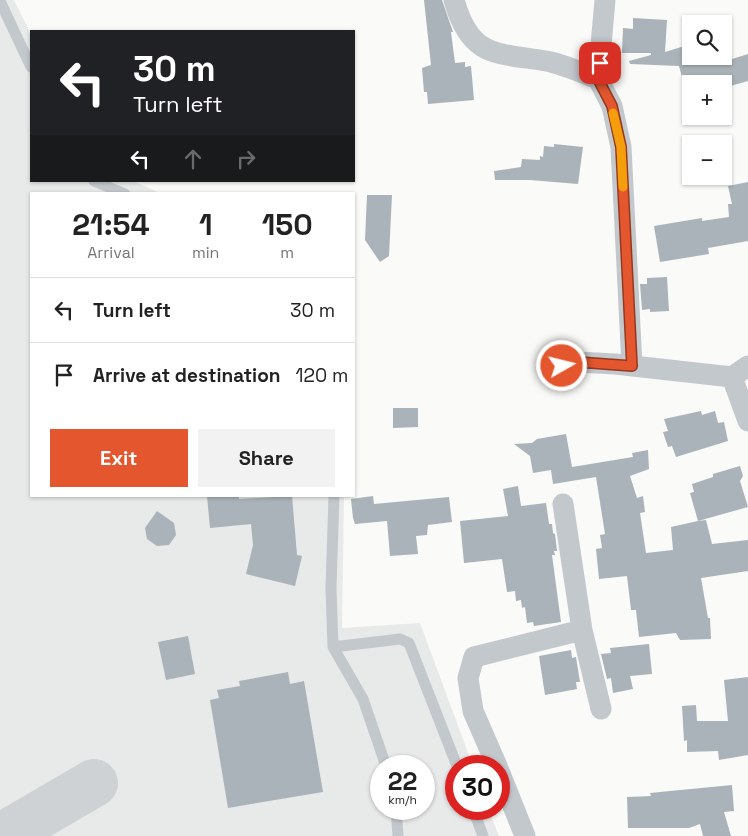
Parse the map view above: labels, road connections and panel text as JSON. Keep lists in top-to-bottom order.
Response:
{
  "page": {
    "map_buttons": ["+", "−"],
    "turn": ["30 m", "Turn left"],
    "eta": [
      "21:54",
      "Arrival",
      "1",
      "min",
      "150",
      "m"
    ],
    "list": [
      {
        "name": "Turn left",
        "value": "30 m"
      },
      {
        "name": "Arrive at destination",
        "value": "120 m"
      }
    ],
    "buttons": ["Exit", "Share"],
    "speed": "22 km/h",
    "limit": "30"
  }
}
